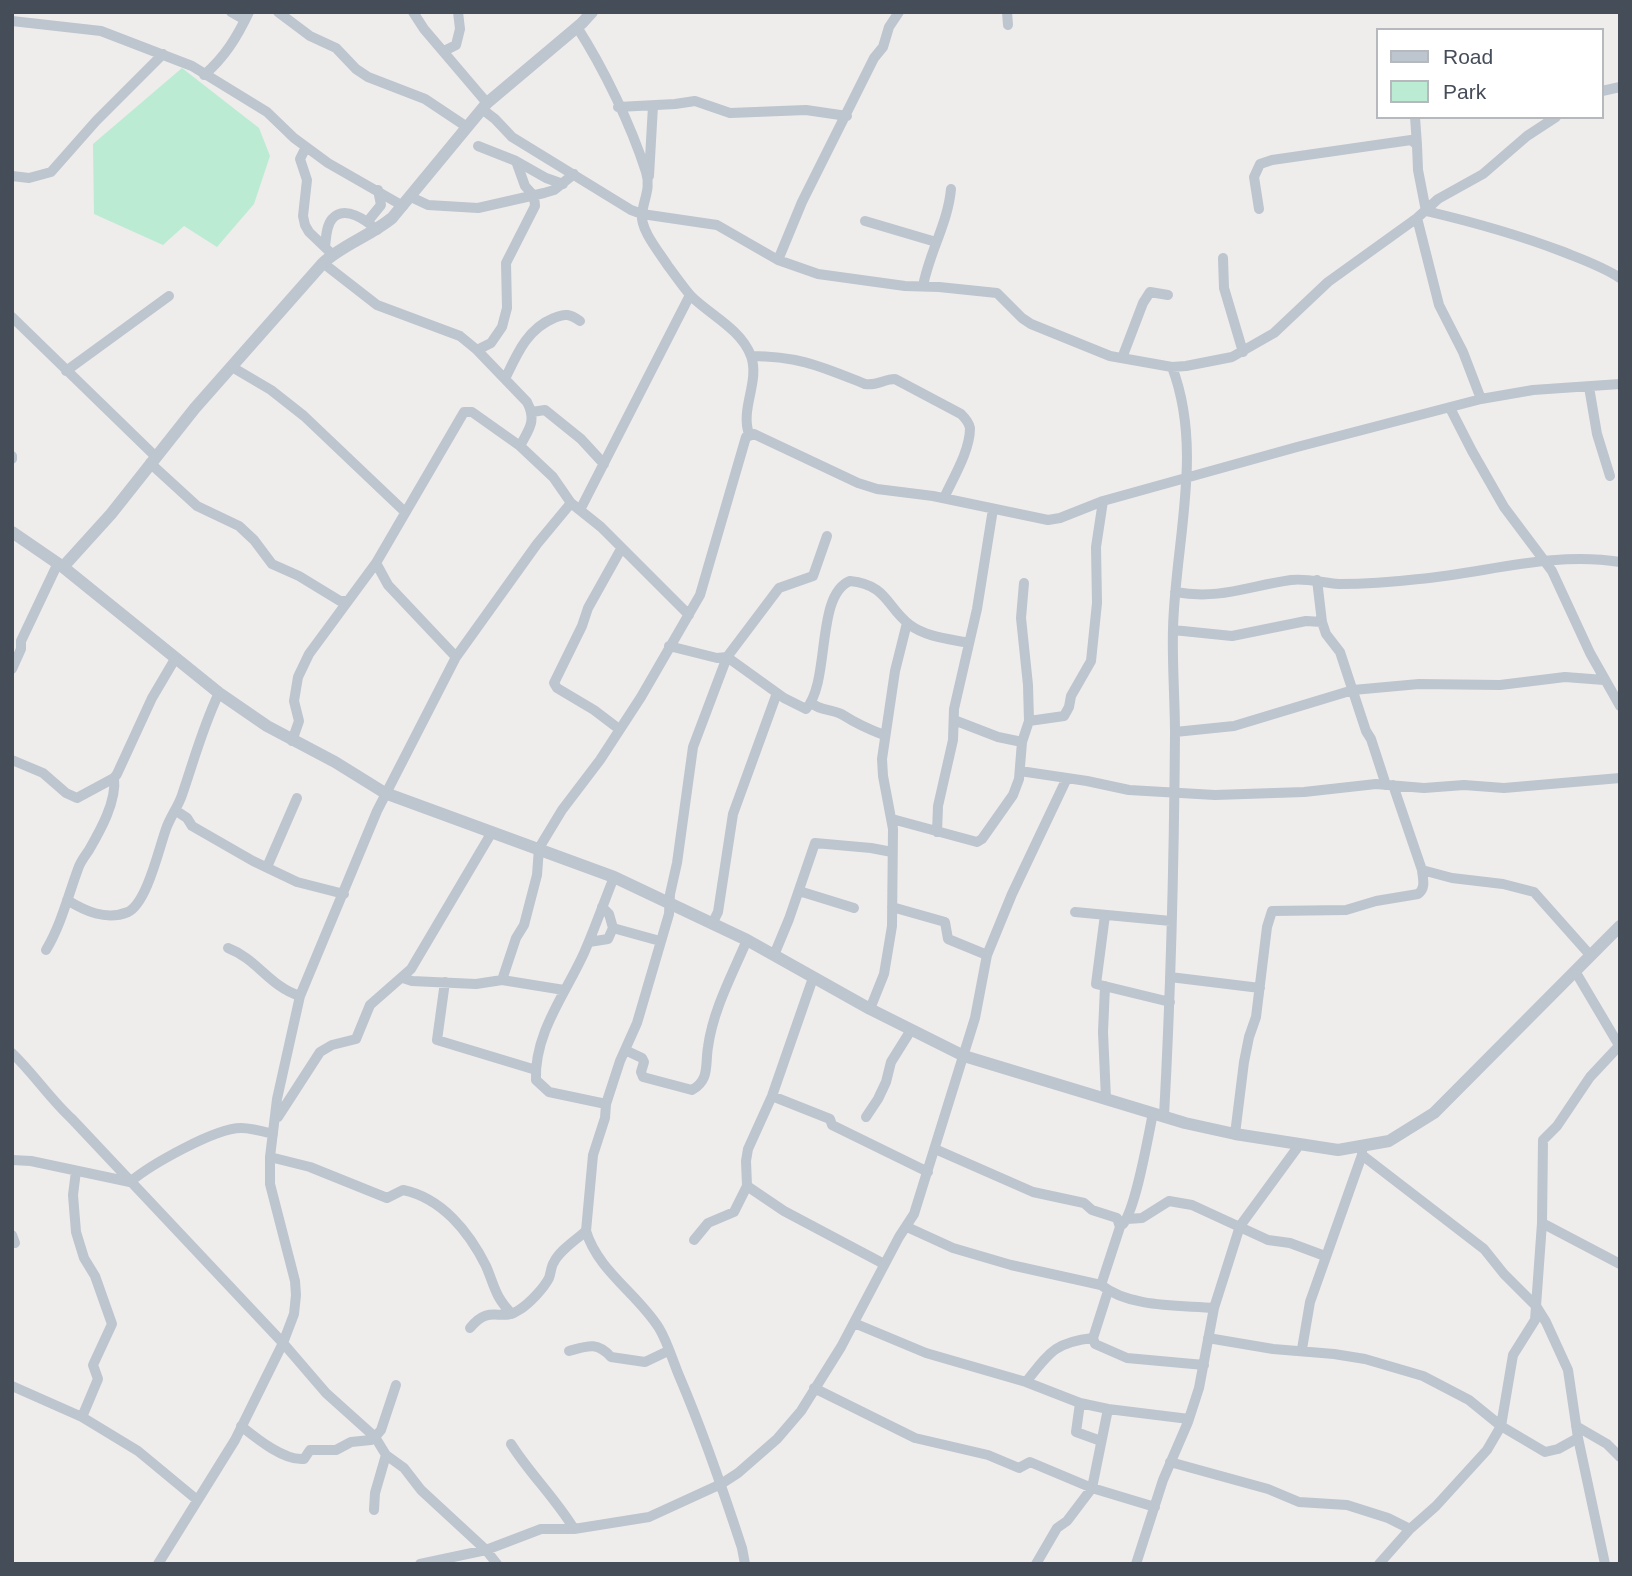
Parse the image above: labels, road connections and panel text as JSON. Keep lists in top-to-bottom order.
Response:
{
  "legend": ["Road", "Park"]
}
